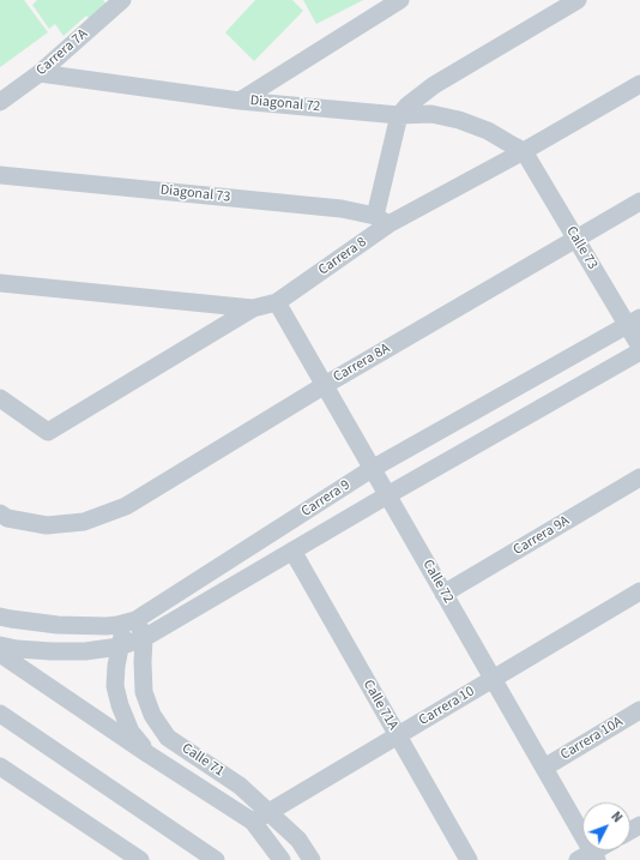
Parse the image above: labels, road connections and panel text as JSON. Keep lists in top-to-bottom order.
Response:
{
  "streets": {
    "street": [
      "Carrera 7A",
      "Diagonal 72",
      "Diagonal 73",
      "Calle 73",
      "Carrera 8",
      "Carrera 8A",
      "Carrera 9",
      "Carrera 9A",
      "Calle 72",
      "Calle 71A",
      "Carrera 10",
      "Carrera 10A",
      "Calle 71"
    ]
  },
  "crossings": [
    ["Carrera 7A", "Diagonal 72"],
    ["Diagonal 72", "Calle 73"],
    ["Diagonal 72", "Carrera 8"],
    ["Diagonal 73", "Carrera 8"],
    ["Calle 73", "Carrera 8"],
    ["Calle 73", "Carrera 8A"],
    ["Calle 73", "Carrera 9"],
    ["Carrera 8", "Calle 72"],
    ["Carrera 8A", "Calle 72"],
    ["Carrera 9", "Calle 72"],
    ["Carrera 9", "Calle 71A"],
    ["Carrera 9", "Calle 71"],
    ["Carrera 9A", "Calle 72"],
    ["Calle 72", "Carrera 10"],
    ["Calle 72", "Carrera 10A"],
    ["Calle 71A", "Carrera 10"],
    ["Carrera 10", "Calle 71"]
  ],
  "north": "top right"
}
